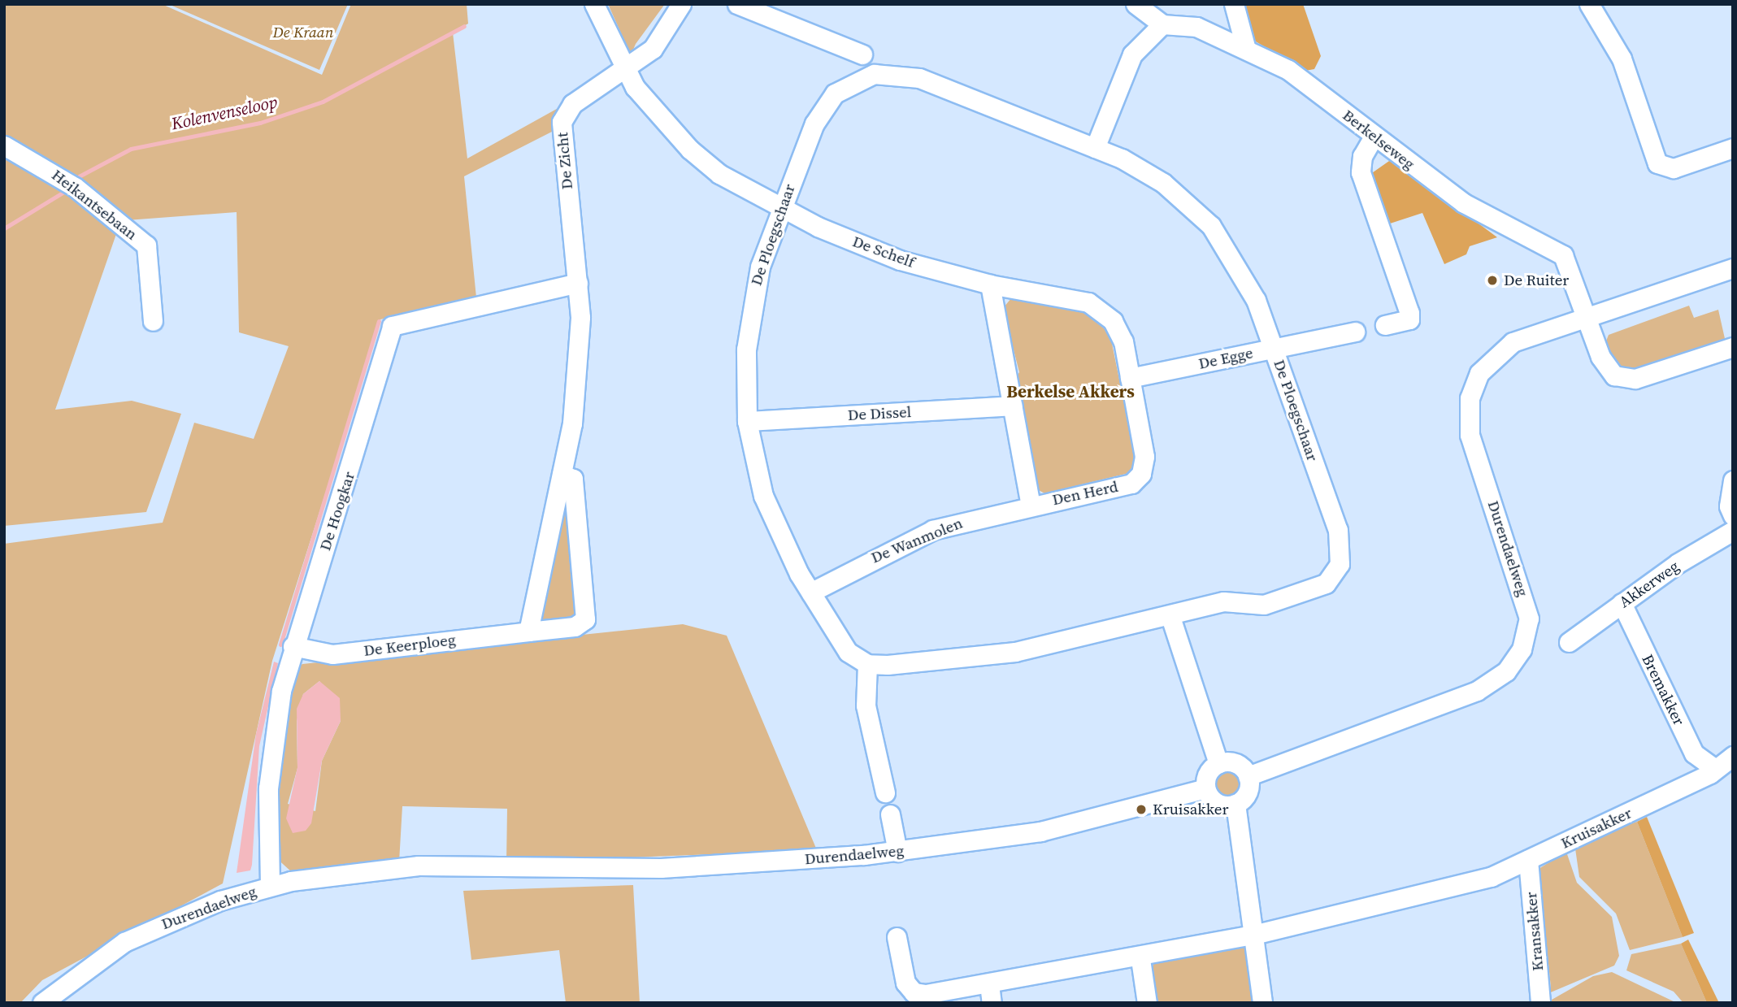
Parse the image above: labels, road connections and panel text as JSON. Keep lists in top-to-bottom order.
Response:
{
  "streets": {
    "street": [
      "Berkelseweg",
      "De Zicht",
      "Heikantsebaan",
      "De Ploegschaar",
      "De Schelf",
      "De Egge",
      "De Dissel",
      "Den Herd",
      "De Hoogkar",
      "De Wanmolen",
      "Durendaelweg",
      "Akkerweg",
      "De Keerploeg",
      "Bremakker",
      "Kruisakker",
      "Kransakker"
    ]
  },
  "crossings": [
    ["Berkelseweg", "Durendaelweg"],
    ["De Zicht", "De Hoogkar"],
    ["De Ploegschaar", "De Schelf"],
    ["De Ploegschaar", "De Egge"],
    ["De Ploegschaar", "De Dissel"],
    ["De Ploegschaar", "De Wanmolen"],
    ["De Schelf", "Den Herd"],
    ["De Egge", "Den Herd"],
    ["De Dissel", "Den Herd"],
    ["Den Herd", "De Wanmolen"],
    ["De Hoogkar", "Durendaelweg"],
    ["De Hoogkar", "De Keerploeg"],
    ["Akkerweg", "Bremakker"],
    ["Bremakker", "Kruisakker"],
    ["Kruisakker", "Kransakker"]
  ],
  "districts": ["Berkelse Akkers"],
  "water": ["Kolenvenseloop"],
  "parks": ["De Kraan"],
  "places": ["De Ruiter", "Kruisakker"]
}
